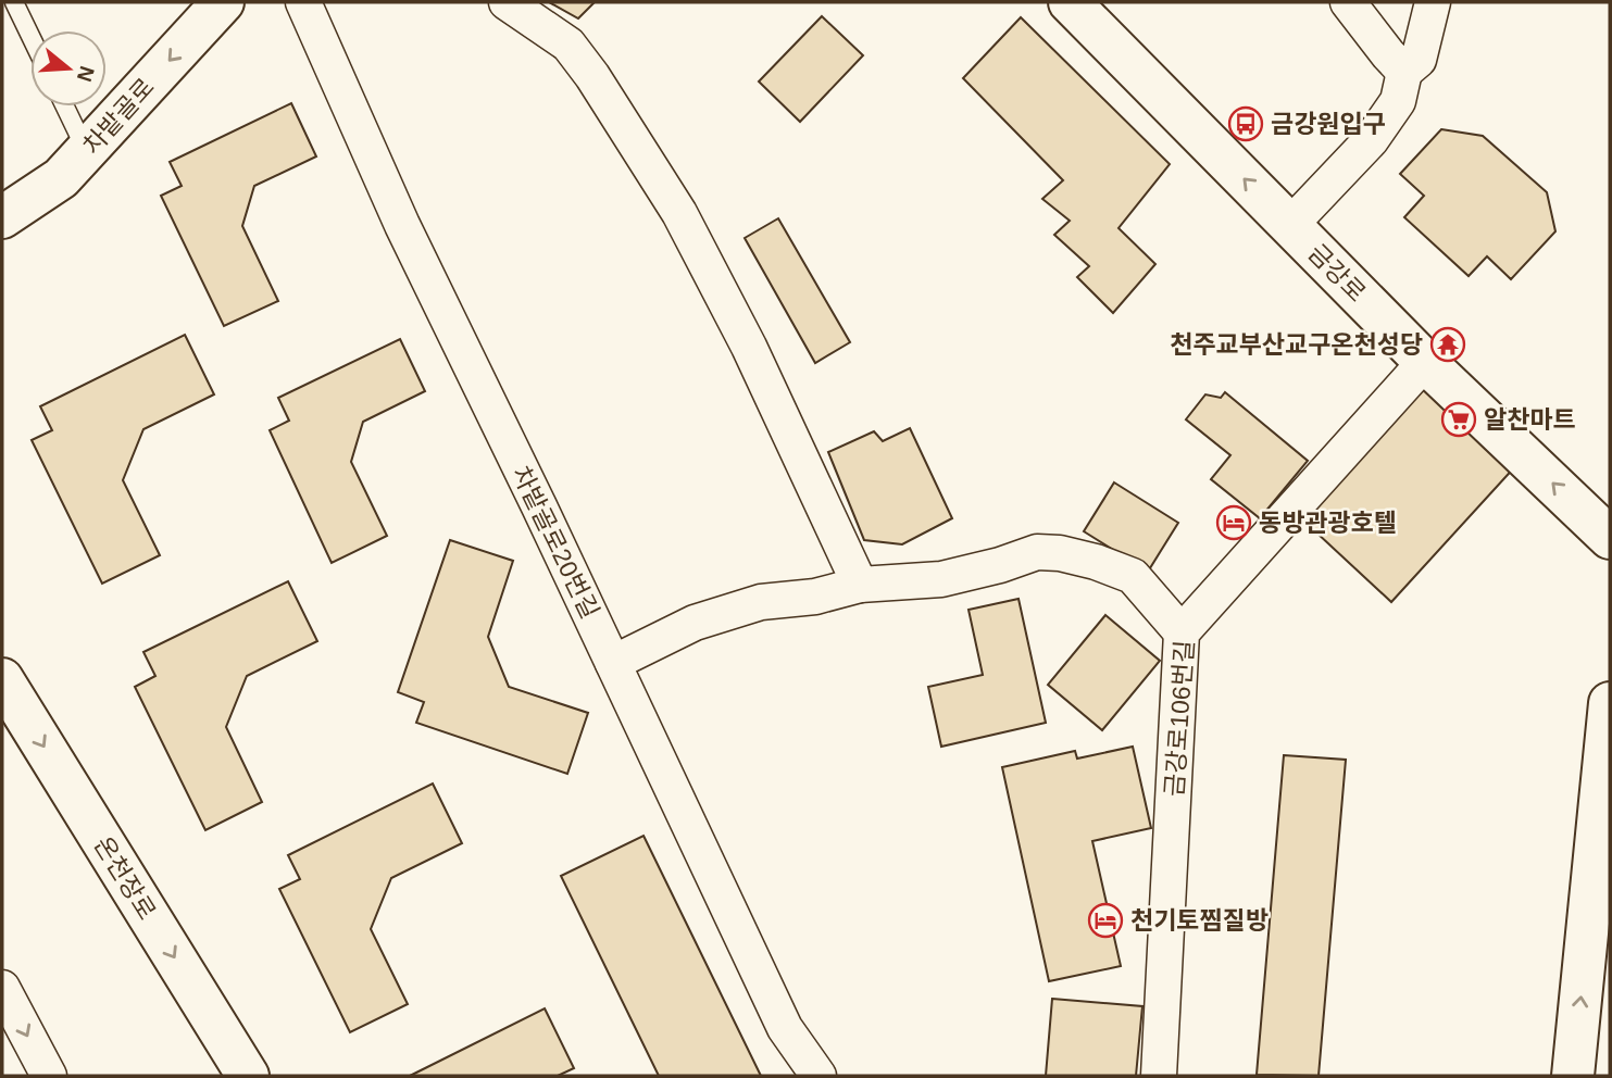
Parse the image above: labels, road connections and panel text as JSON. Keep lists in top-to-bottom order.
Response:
{
  "streets": {
    "street": [
      "차밭골로",
      "금강로",
      "차밭골로20번길",
      "금강로106번길",
      "온천장로"
    ]
  },
  "crossings": [
    ["금강로", "금강로106번길"]
  ],
  "one_way": ["차밭골로", "금강로", "온천장로"],
  "places": {
    "bus stop": ["금강원입구"],
    "temple": ["천주교부산교구온천성당"],
    "supermarket": ["알찬마트"],
    "hotel": ["동방관광호텔", "천기토찜질방"]
  },
  "north": "right"
}
